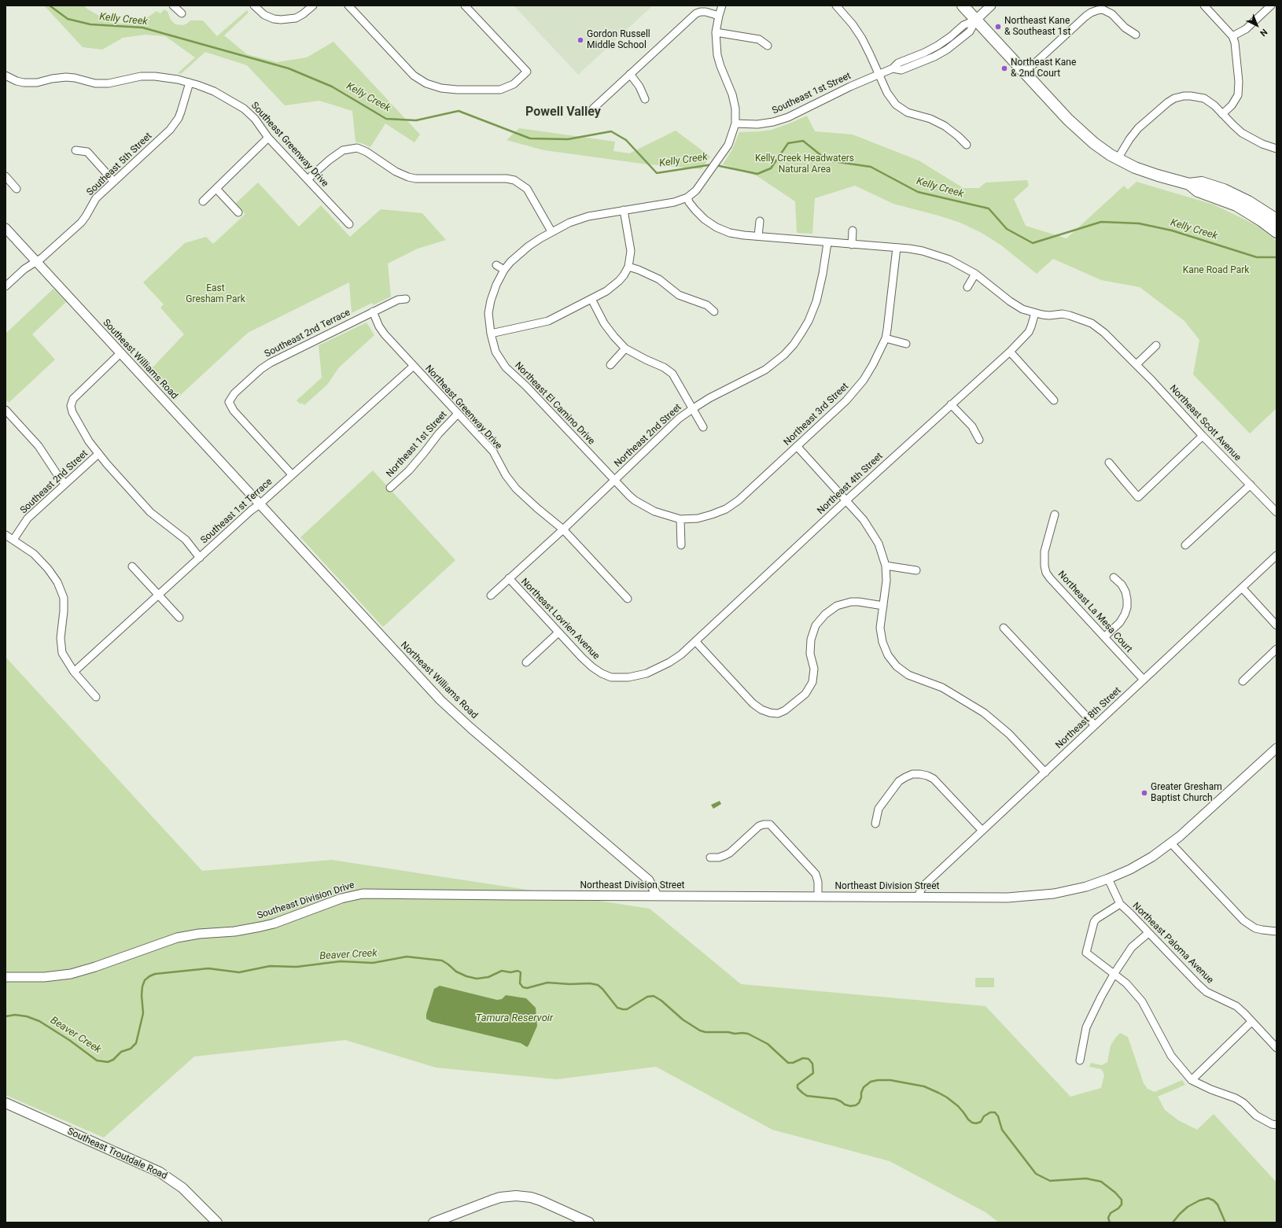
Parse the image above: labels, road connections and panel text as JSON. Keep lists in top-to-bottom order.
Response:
{
  "streets": {
    "main road": ["Southeast Troutdale Road"],
    "street": [
      "Southeast 1st Street",
      "Southeast Greenway Drive",
      "Southeast 5th Street",
      "Southeast 2nd Terrace",
      "Southeast Williams Road",
      "Northeast El Camino Drive",
      "Northeast Greenway Drive",
      "Northeast 3rd Street",
      "Northeast Scott Avenue",
      "Northeast 2nd Street",
      "Northeast 1st Street",
      "Southeast 2nd Street",
      "Northeast 4th Street",
      "Southeast 1st Terrace",
      "Northeast La Mesa Court",
      "Northeast Lovrien Avenue",
      "Northeast Williams Road",
      "Northeast 8th Street",
      "Northeast Division Street",
      "Southeast Division Drive",
      "Northeast Paloma Avenue"
    ]
  },
  "crossings": [
    ["Southeast Greenway Drive", "Southeast 5th Street"],
    ["Southeast 5th Street", "Southeast Williams Road"],
    ["Southeast 2nd Terrace", "Northeast Greenway Drive"],
    ["Southeast 2nd Terrace", "Southeast 1st Terrace"],
    ["Southeast Williams Road", "Southeast 1st Terrace"],
    ["Southeast Williams Road", "Northeast Williams Road"],
    ["Northeast El Camino Drive", "Northeast 3rd Street"],
    ["Northeast El Camino Drive", "Northeast Scott Avenue"],
    ["Northeast El Camino Drive", "Northeast 2nd Street"],
    ["Northeast Greenway Drive", "Northeast 2nd Street"],
    ["Northeast Greenway Drive", "Northeast 1st Street"],
    ["Northeast Greenway Drive", "Southeast 1st Terrace"],
    ["Northeast 3rd Street", "Northeast Scott Avenue"],
    ["Northeast 3rd Street", "Northeast 2nd Street"],
    ["Northeast Scott Avenue", "Northeast 2nd Street"],
    ["Northeast Scott Avenue", "Northeast 4th Street"],
    ["Northeast 2nd Street", "Northeast Lovrien Avenue"],
    ["Northeast 4th Street", "Northeast Lovrien Avenue"],
    ["Southeast 1st Terrace", "Northeast Williams Road"],
    ["Northeast La Mesa Court", "Northeast 8th Street"],
    ["Northeast Williams Road", "Northeast Division Street"],
    ["Northeast 8th Street", "Northeast Division Street"],
    ["Northeast Division Street", "Southeast Division Drive"],
    ["Northeast Division Street", "Northeast Paloma Avenue"]
  ],
  "districts": ["Powell Valley"],
  "water": ["Kelly Creek", "Beaver Creek", "Tamura Reservoir"],
  "parks": ["Kelly Creek Headwaters Natural Area", "Kane Road Park", "East Gresham Park"],
  "places": [
    "Northeast Kane & Southeast 1st",
    "Gordon Russell Middle School",
    "Northeast Kane & 2nd Court",
    "Greater Gresham Baptist Church"
  ],
  "north": "bottom right"
}
